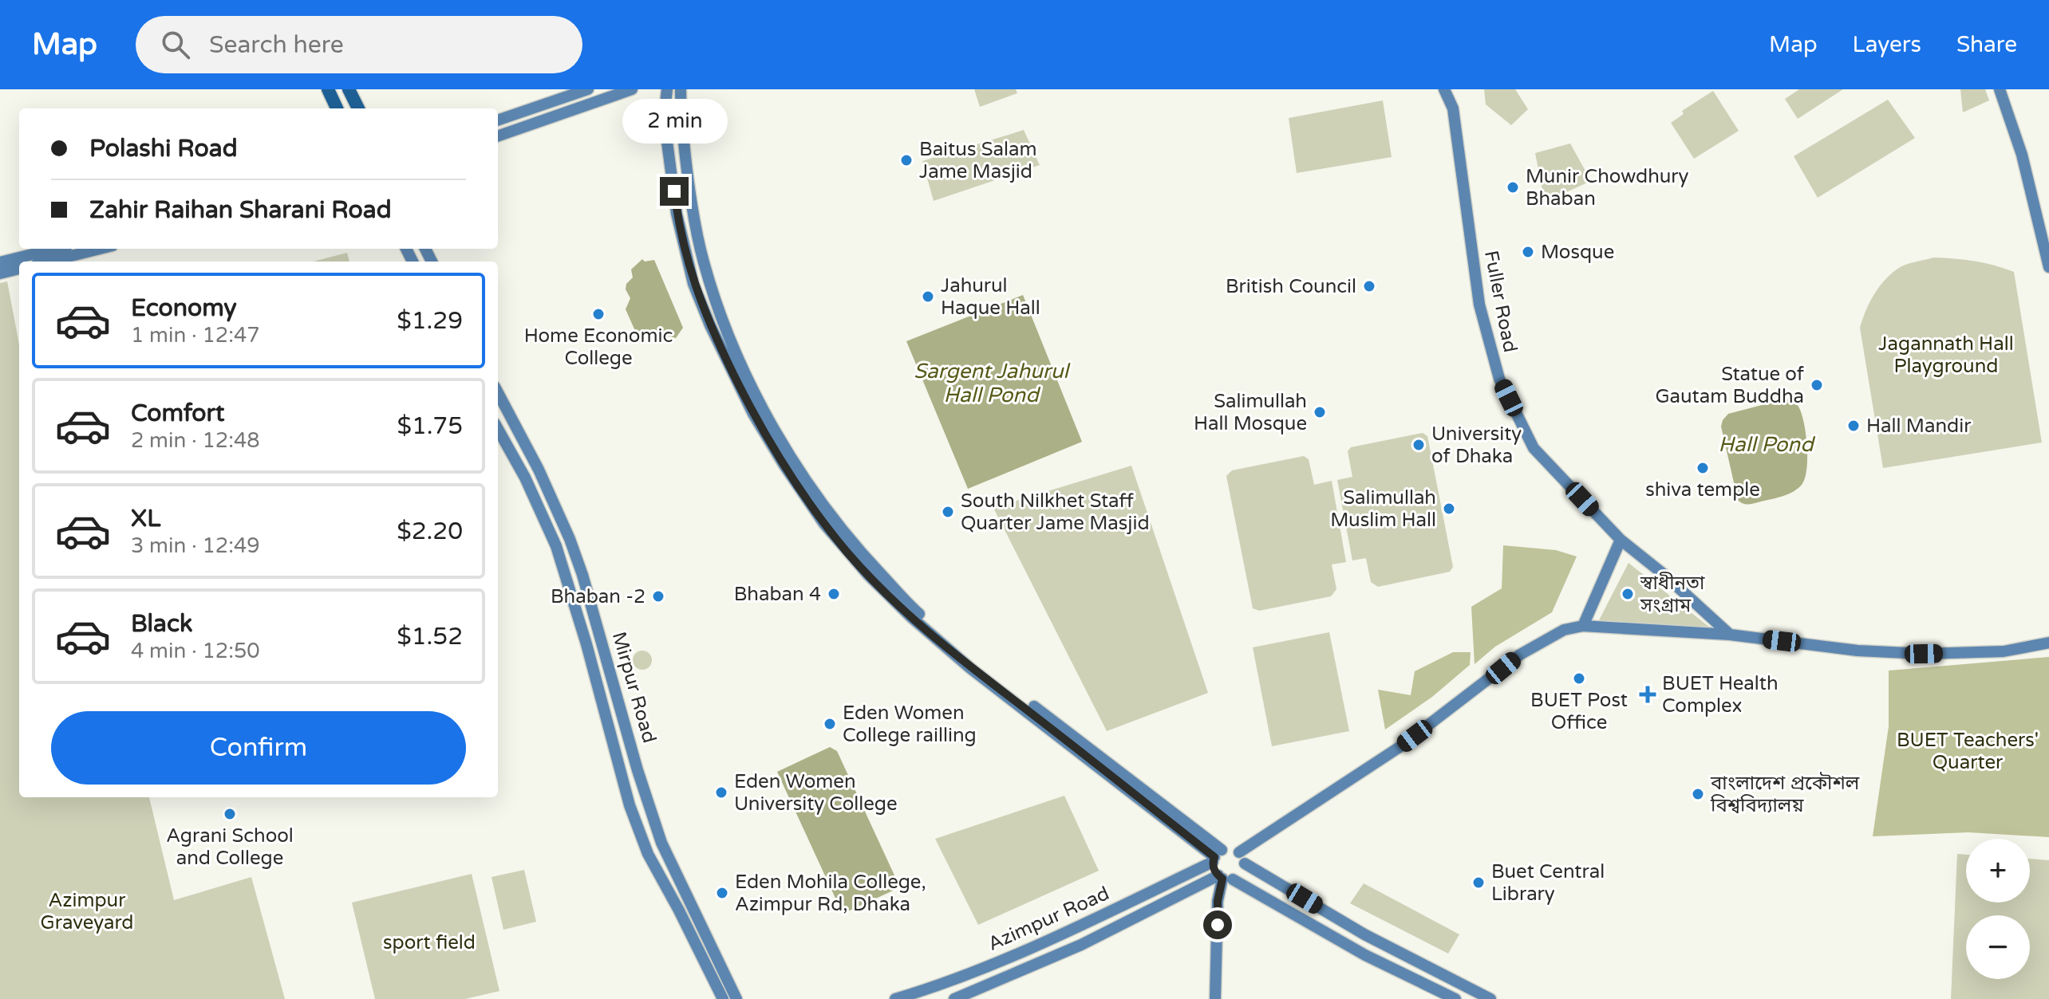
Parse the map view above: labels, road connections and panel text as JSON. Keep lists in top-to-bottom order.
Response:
{
  "streets": {
    "main road": ["Fuller Road", "Mirpur Road", "Azimpur Road"]
  },
  "water": ["Sargent Jahurul Hall Pond", "Hall Pond"],
  "parks": [
    "Jagannath Hall Playground",
    "BUET Teachers' Quarter",
    "Azimpur Graveyard",
    "sport field"
  ],
  "places": {
    "other": [
      "Baitus Salam Jame Masjid",
      "Munir Chowdhury Bhaban",
      "Mosque",
      "British Council",
      "Jahurul Haque Hall",
      "Home Economic College",
      "Statue of Gautam Buddha",
      "Salimullah Hall Mosque",
      "Hall Mandir",
      "University of Dhaka",
      "shiva temple",
      "Salimullah Muslim Hall",
      "South Nilkhet Staff Quarter Jame Masjid",
      "Bhaban 4",
      "স্বাধীনতা সংগ্রাম",
      "Bhaban -2",
      "BUET Post Office",
      "Eden Women College railling",
      "Eden Women University College",
      "বাংলাদেশ প্রকৌশল বিশ্ববিদ্যালয়",
      "Agrani School and College",
      "Buet Central Library",
      "Eden Mohila College, Azimpur Rd, Dhaka"
    ],
    "health": ["BUET Health Complex"]
  },
  "page": {
    "header": "Map",
    "search": "Search here",
    "nav": ["Map", "Layers", "Share"],
    "bubble": "2 min",
    "banner": ["Polashi Road", "Zahir Raihan Sharani Road"],
    "list": [
      {
        "name": "Economy",
        "note": "1 min · 12:47",
        "value": "$1.29"
      },
      {
        "name": "Comfort",
        "note": "2 min · 12:48",
        "value": "$1.75"
      },
      {
        "name": "XL",
        "note": "3 min · 12:49",
        "value": "$2.20"
      },
      {
        "name": "Black",
        "note": "4 min · 12:50",
        "value": "$1.52"
      }
    ],
    "buttons": "Confirm",
    "map_buttons": ["+", "−"]
  }
}
